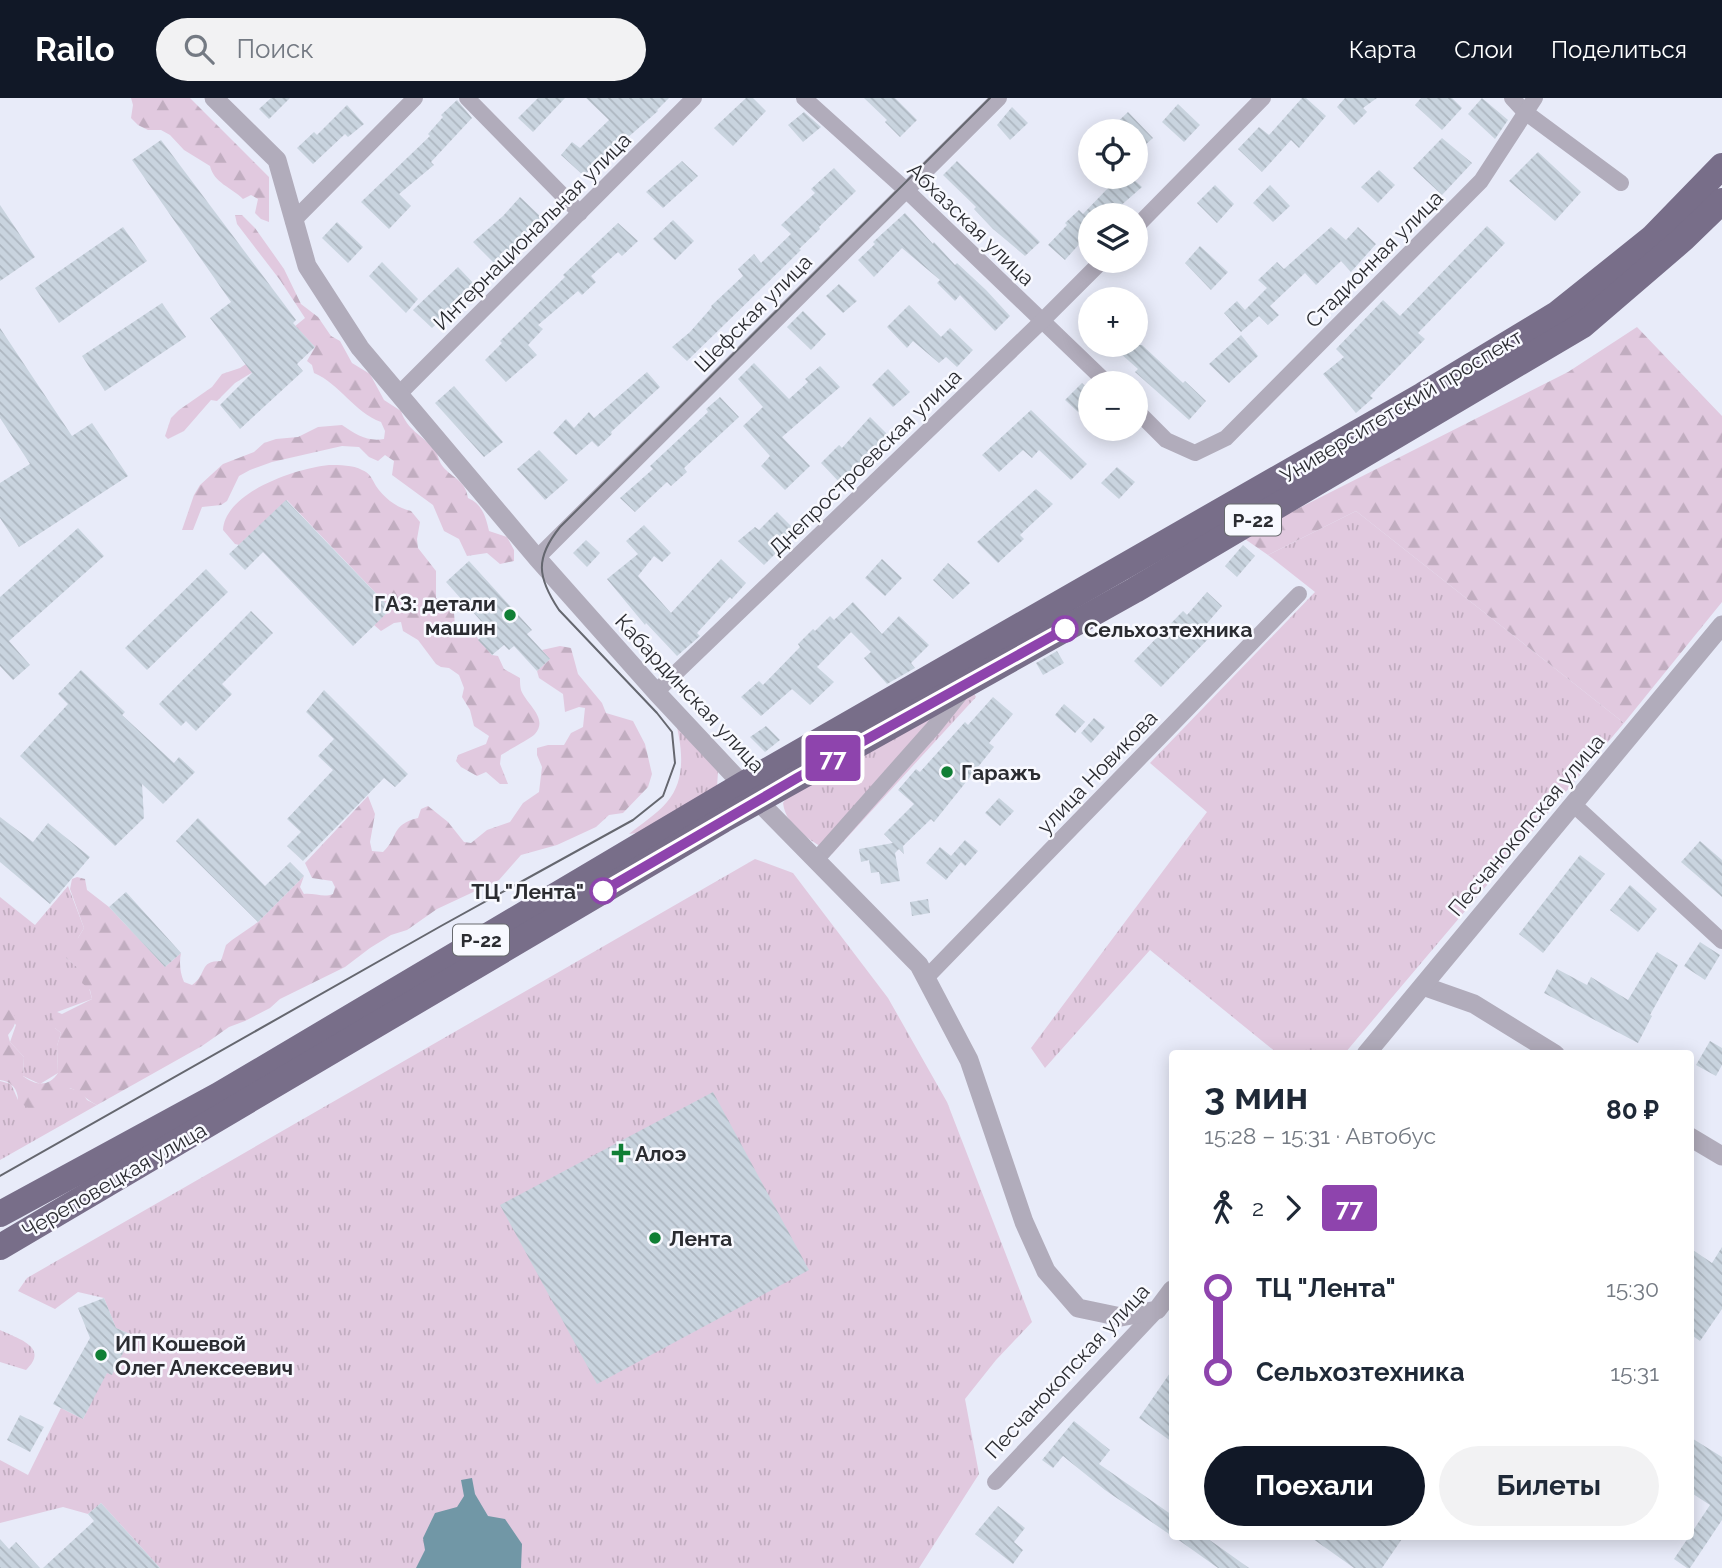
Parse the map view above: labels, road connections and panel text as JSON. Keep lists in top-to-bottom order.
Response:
{
  "streets": {
    "highway": ["Университетский проспект", "Р-22", "Череповецкая улица"],
    "street": [
      "Абхазская улица",
      "Интернациональная улица",
      "Стадионная улица",
      "Шефская улица",
      "Днепростроевская улица",
      "Кабардинская улица",
      "улица Новикова",
      "Песчанокопская улица"
    ]
  },
  "crossings": [
    ["Абхазская улица", "Шефская улица"],
    ["Абхазская улица", "Днепростроевская улица"],
    ["Интернациональная улица", "Кабардинская улица"],
    ["Шефская улица", "Кабардинская улица"],
    ["Университетский проспект", "Кабардинская улица"],
    ["Университетский проспект", "Череповецкая улица"],
    ["Днепростроевская улица", "Кабардинская улица"],
    ["Кабардинская улица", "улица Новикова"],
    ["Кабардинская улица", "Песчанокопская улица"]
  ],
  "places": {
    "other": [
      "ГАЗ: детали машин",
      "Сельхозтехника",
      "Гаражъ",
      "ТЦ \"Лента\"",
      "Лента",
      "ИП Кошевой Олег Алексеевич"
    ],
    "health": ["Алоэ"]
  },
  "lines": ["bus line 77"],
  "page": {
    "header": "Railo",
    "search": "Поиск",
    "nav": ["Карта", "Слои", "Поделиться"],
    "on_map": "77",
    "map_buttons": ["+", "−"],
    "heading": ["3 мин", "15:28 – 15:31 · Автобус", "80 ₽"],
    "legs": ["2", "77"],
    "list": [
      {
        "name": "ТЦ \"Лента\"",
        "value": "15:30"
      },
      {
        "name": "Сельхозтехника",
        "value": "15:31"
      }
    ],
    "buttons": ["Поехали", "Билеты"]
  }
}
